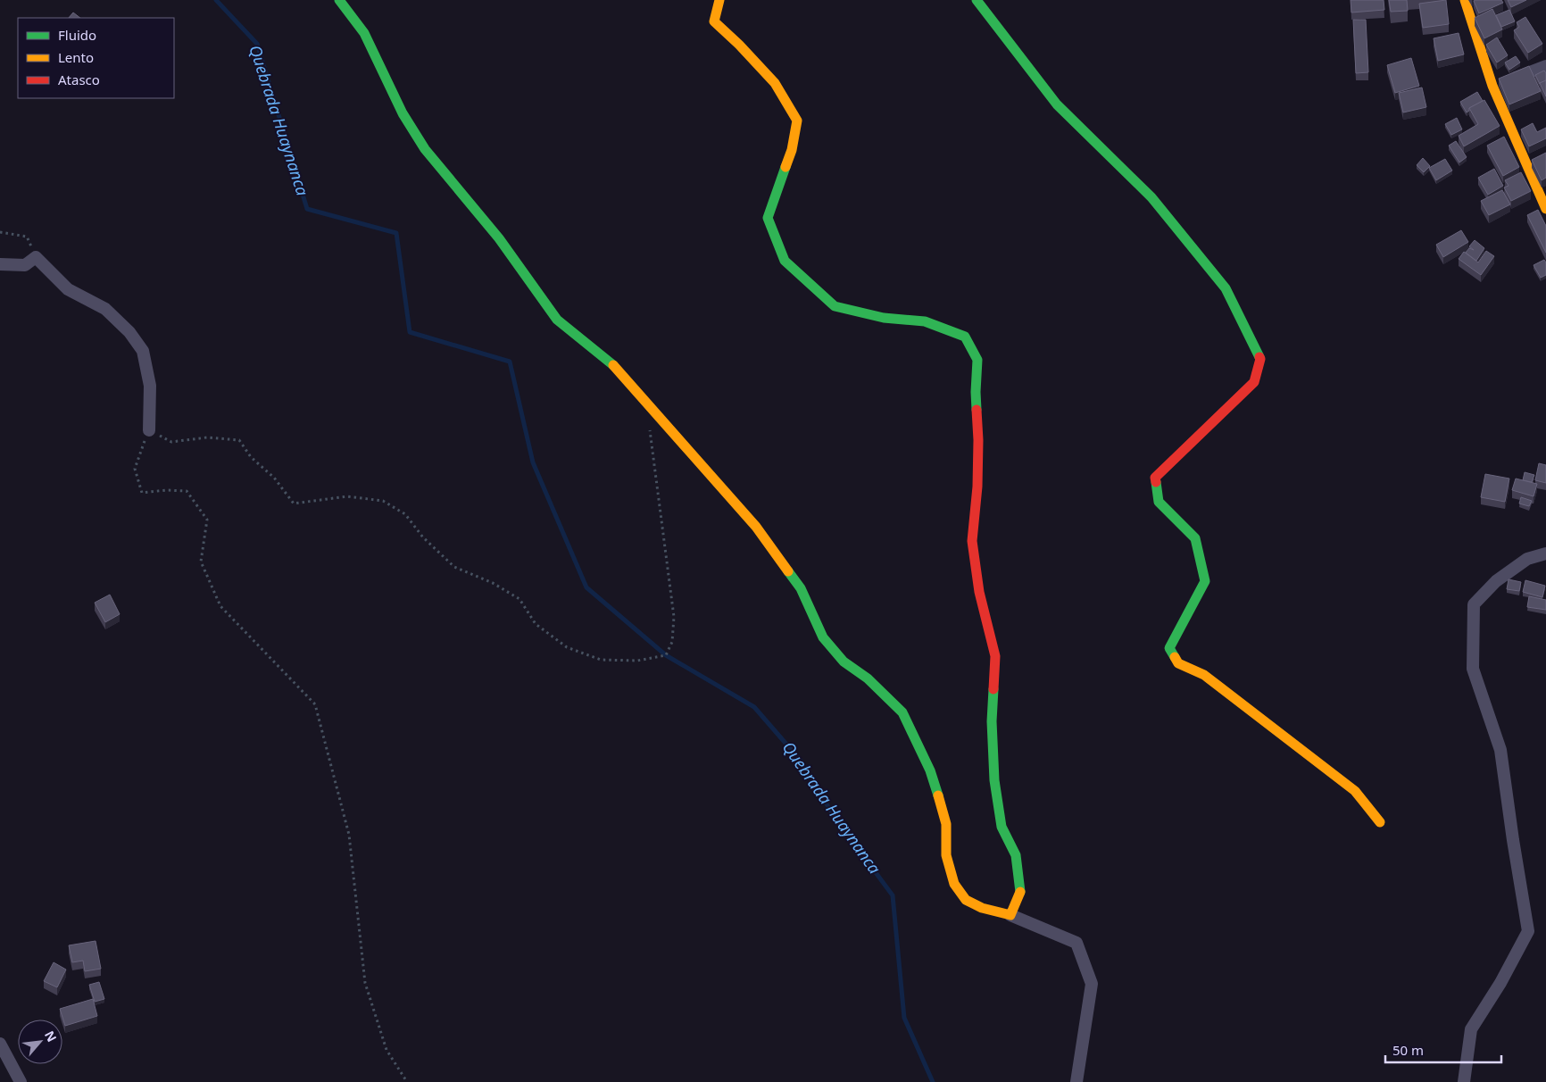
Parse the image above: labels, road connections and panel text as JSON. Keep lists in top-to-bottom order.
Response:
{
  "water": ["Quebrada Huaynanca"],
  "legend": ["Fluido", "Lento", "Atasco"],
  "scale_bar": "50 m",
  "north": "top right"
}
